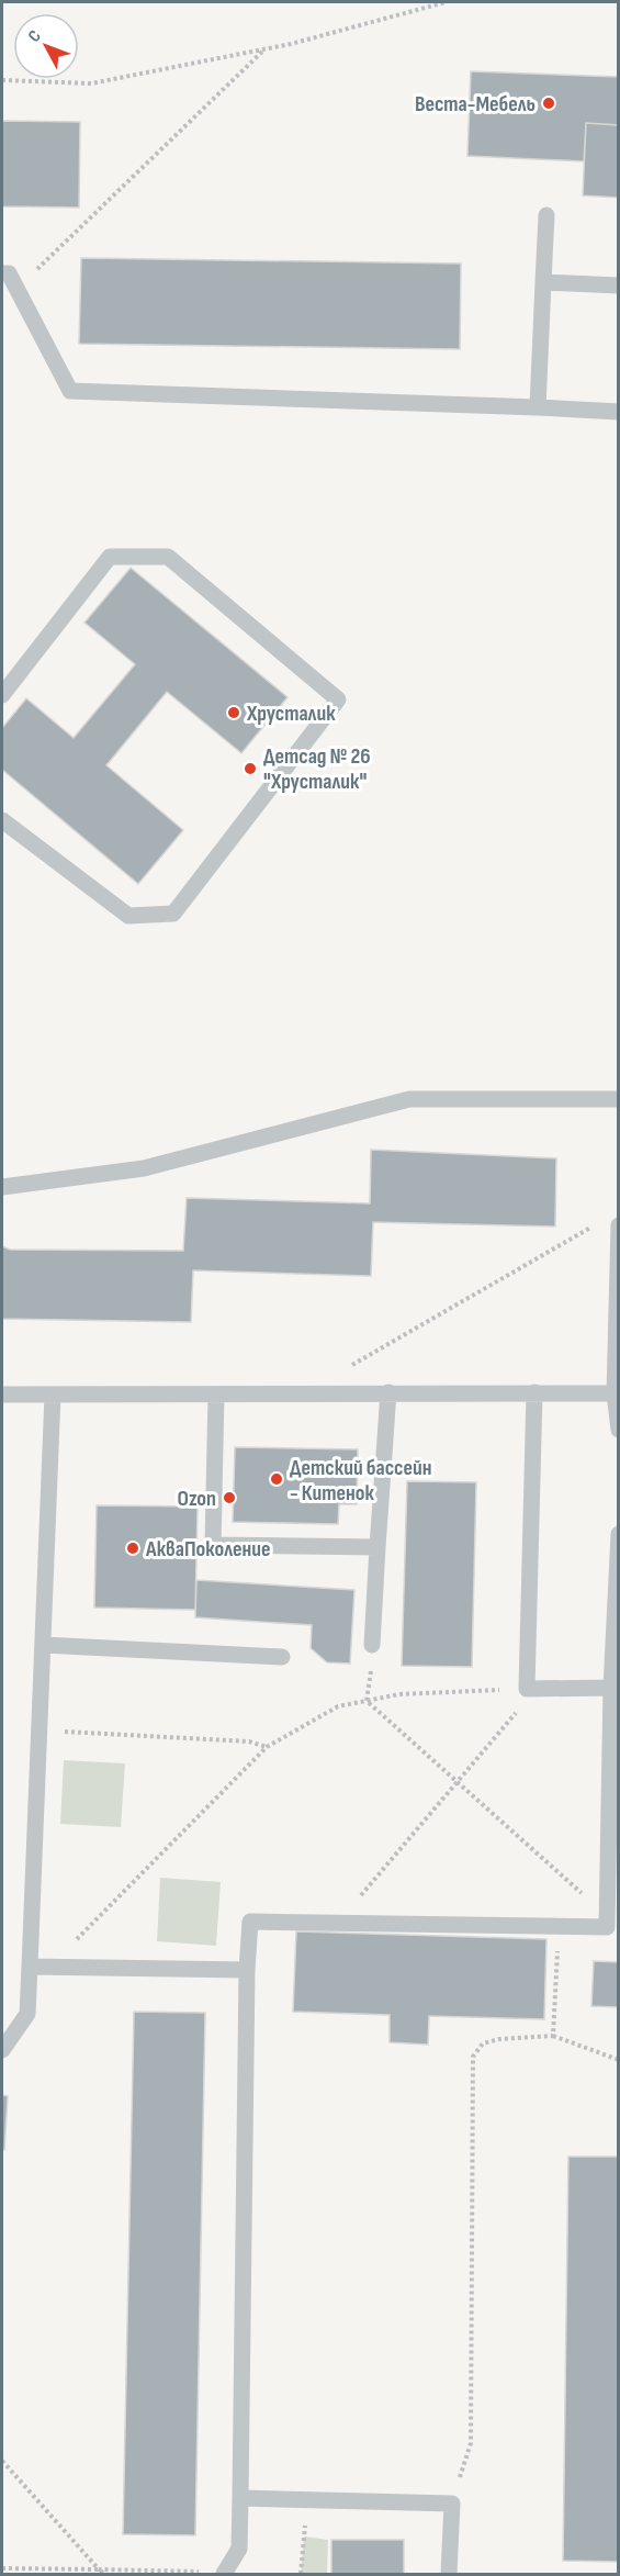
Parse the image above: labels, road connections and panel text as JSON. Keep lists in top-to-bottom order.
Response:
{
  "places": [
    "Веста-Мебель",
    "Хрусталик",
    "Детсад № 26 \"Хрусталик\"",
    "Детский бассейн - Китенок",
    "Ozon",
    "АкваПоколение"
  ],
  "north": "top left"
}
